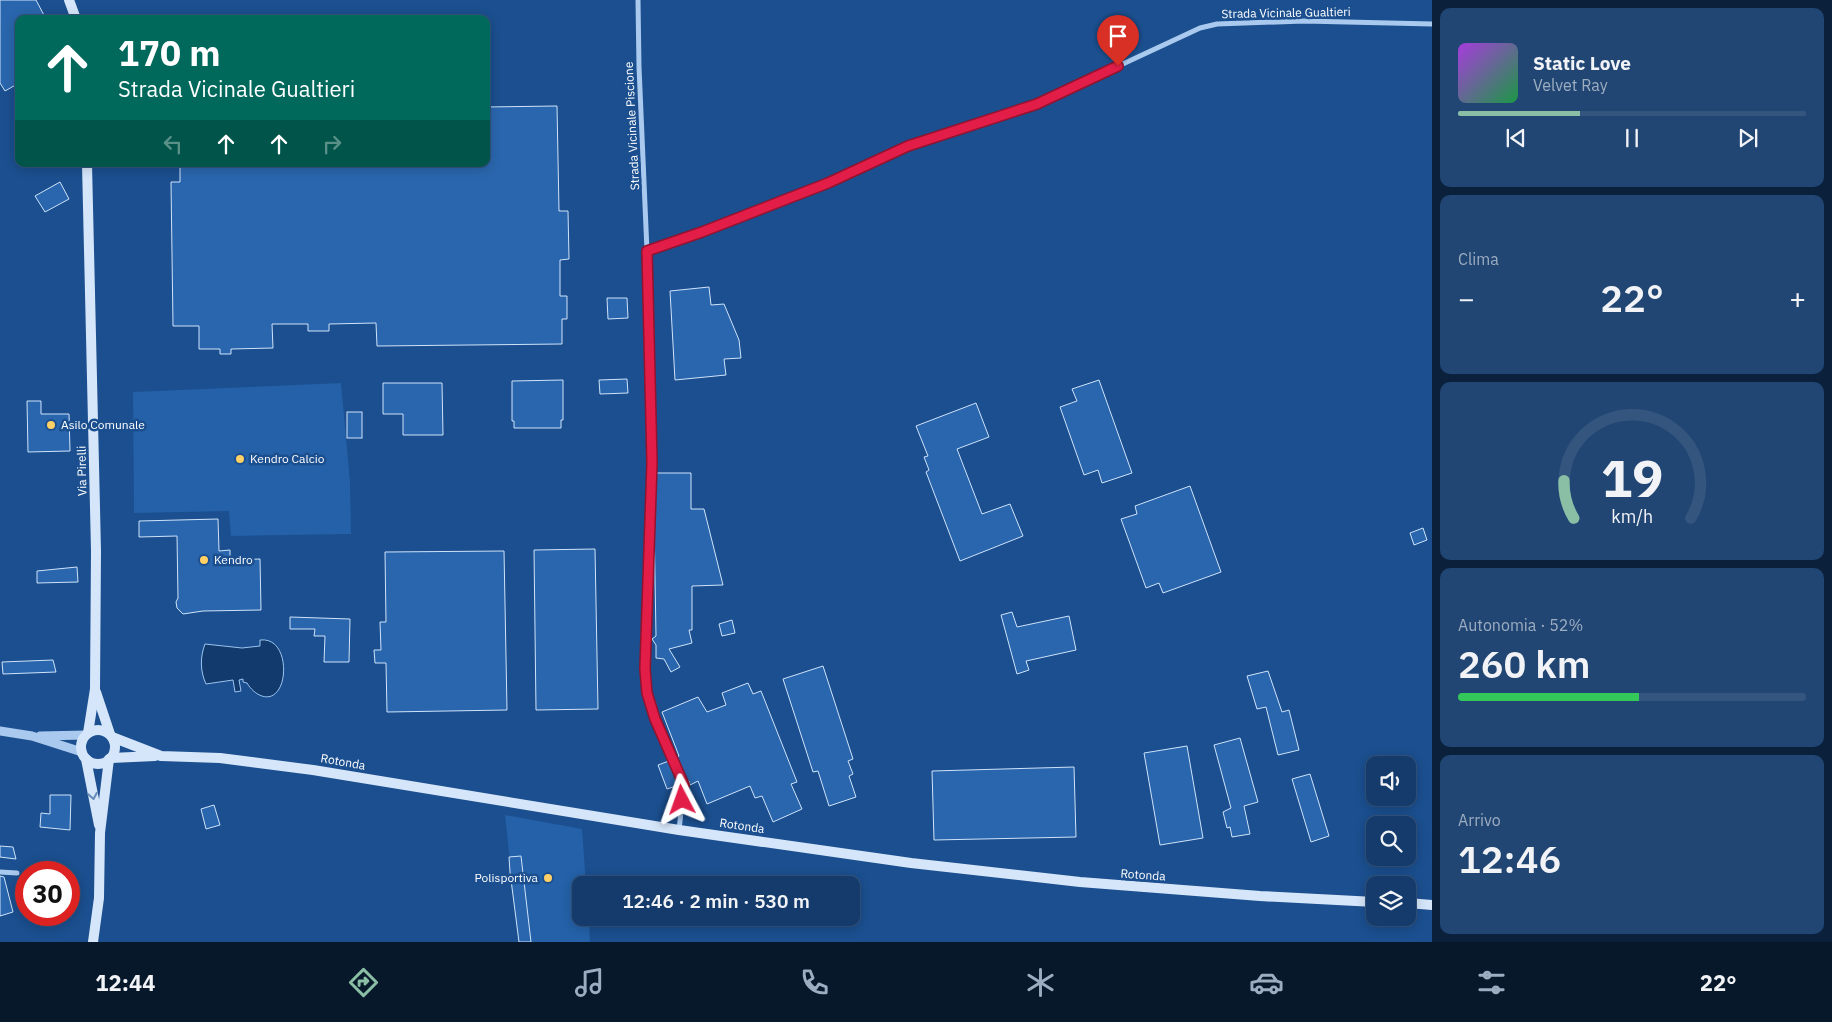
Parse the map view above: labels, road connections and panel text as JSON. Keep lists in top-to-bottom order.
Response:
{
  "streets": {
    "main road": ["Via Pirelli", "Rotonda"],
    "street": ["Strada Vicinale Gualtieri", "Strada Vicinale Piscione"]
  },
  "crossings": [
    ["Strada Vicinale Gualtieri", "Strada Vicinale Piscione"],
    ["Via Pirelli", "Rotonda"]
  ],
  "places": [
    "Asilo Comunale",
    "Kendro Calcio",
    "Kendro",
    "Polisportiva"
  ],
  "page": {
    "turn": ["170 m", "Strada Vicinale Gualtieri"],
    "song": ["Static Love", "Velvet Ray"],
    "tile": [
      "Clima",
      ["Autonomia · 52%", "260 km"],
      ["Arrivo", "12:46"]
    ],
    "heat": ["−", "22°", "+"],
    "limit": "30",
    "trip": "12:46 · 2 min · 530 m",
    "tabs": ["12:44", "22°"],
    "gauge": ["19", "km/h"]
  }
}
